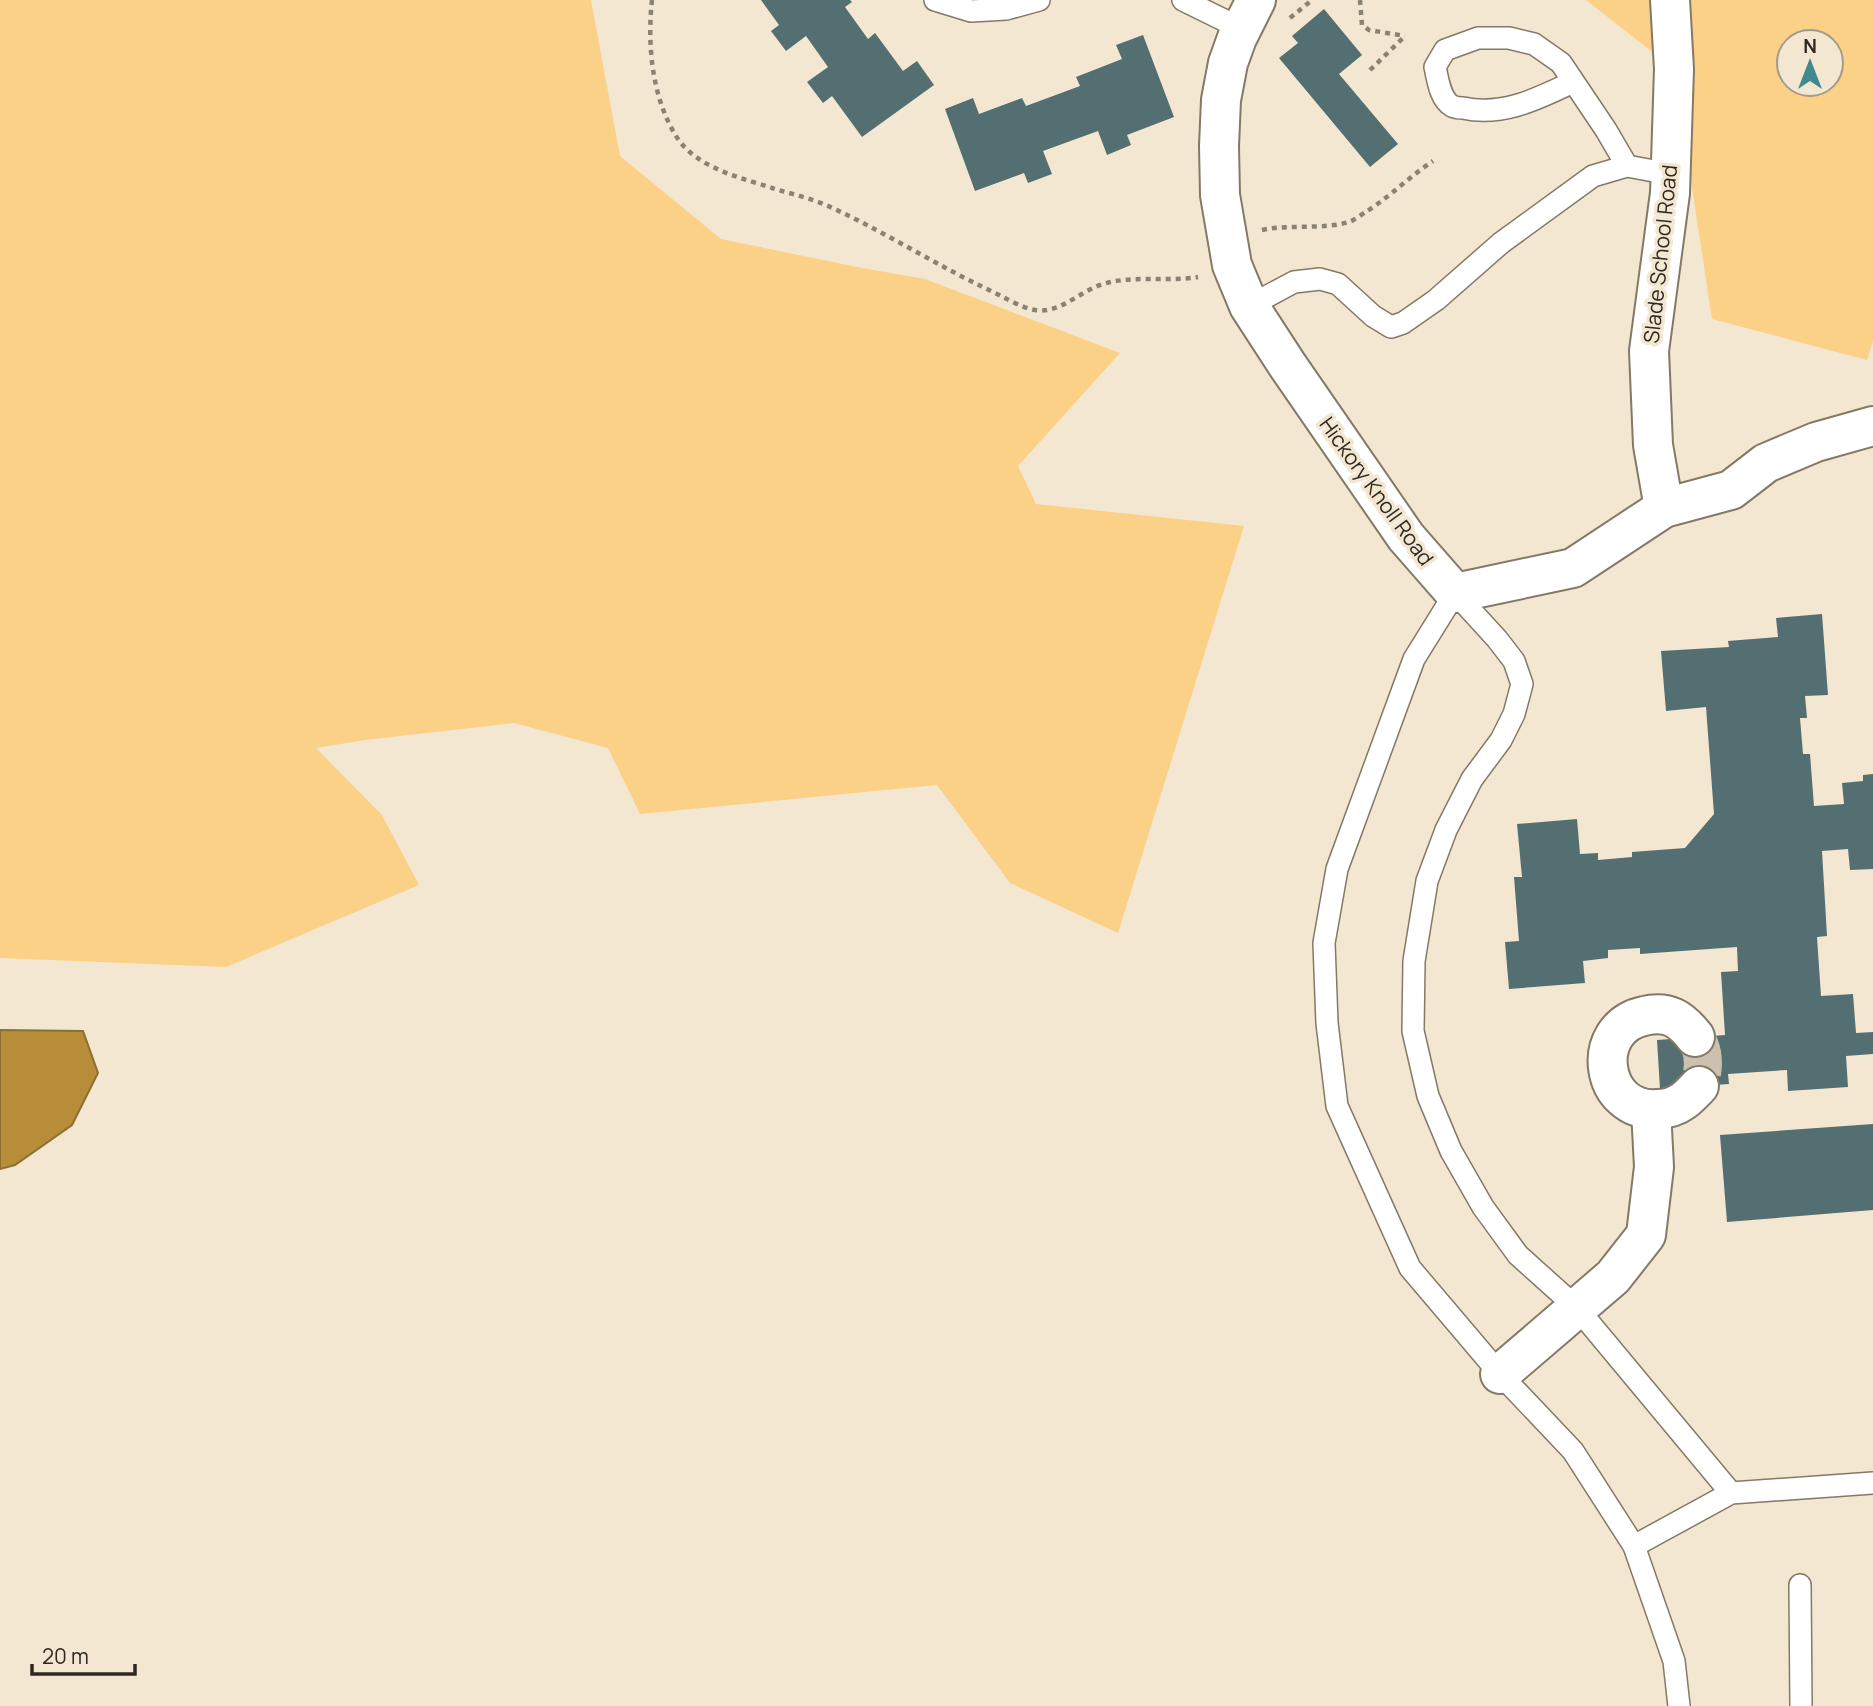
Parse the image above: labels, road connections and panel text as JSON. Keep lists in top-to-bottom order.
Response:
{
  "streets": {
    "street": ["Slade School Road", "Hickory Knoll Road"]
  },
  "scale_bar": "20 m",
  "north": "top"
}
